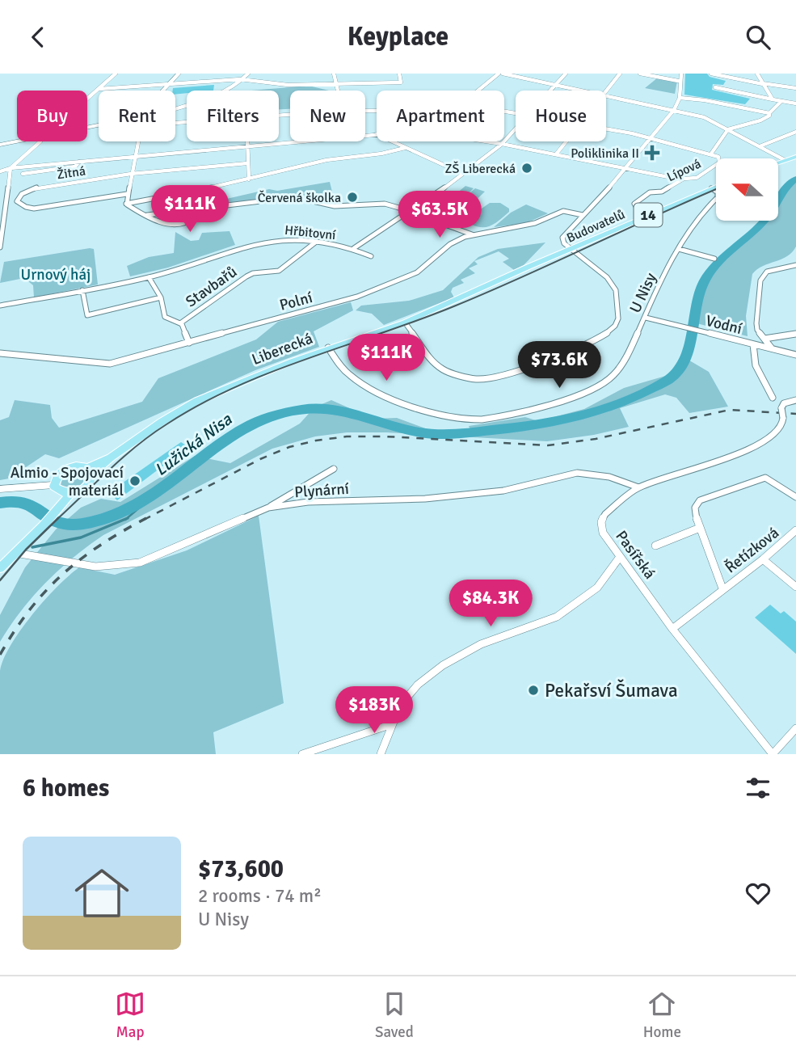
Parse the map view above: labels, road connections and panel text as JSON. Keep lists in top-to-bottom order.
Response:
{
  "streets": {
    "main road": ["14", "Budovatelů", "Liberecká"],
    "street": [
      "Lípová",
      "Žitná",
      "Hřbitovní",
      "Stavbařů",
      "U Nisy",
      "Polní",
      "Vodní",
      "Plynární",
      "Řetízková",
      "Pasířská"
    ]
  },
  "crossings": [
    ["Lípová", "Budovatelů"],
    ["Budovatelů", "U Nisy"],
    ["Budovatelů", "Liberecká"],
    ["Hřbitovní", "Stavbařů"],
    ["U Nisy", "Vodní"],
    ["U Nisy", "Liberecká"],
    ["Liberecká", "Plynární"],
    ["Plynární", "Pasířská"],
    ["Řetízková", "Pasířská"]
  ],
  "water": ["Lužická Nisa"],
  "parks": ["Urnový háj"],
  "places": {
    "health": ["Poliklinika II"],
    "other": [
      "ZŠ Liberecká",
      "Červená školka",
      "Almio - Spojovací materiál",
      "Pekařsví Šumava"
    ]
  },
  "north": "left",
  "page": {
    "header": "Keyplace",
    "chip": [
      "Buy",
      "Rent",
      "Filters",
      "New",
      "Apartment",
      "House"
    ],
    "price": [
      "$111K",
      "$63.5K",
      "$111K",
      "$73.6K",
      "$84.3K",
      "$183K"
    ],
    "heading": "6 homes",
    "list": [
      {
        "name": "$73,600",
        "note": "2 rooms · 74 m² · U Nisy"
      }
    ],
    "tabs": ["Map", "Saved", "Home"]
  }
}
